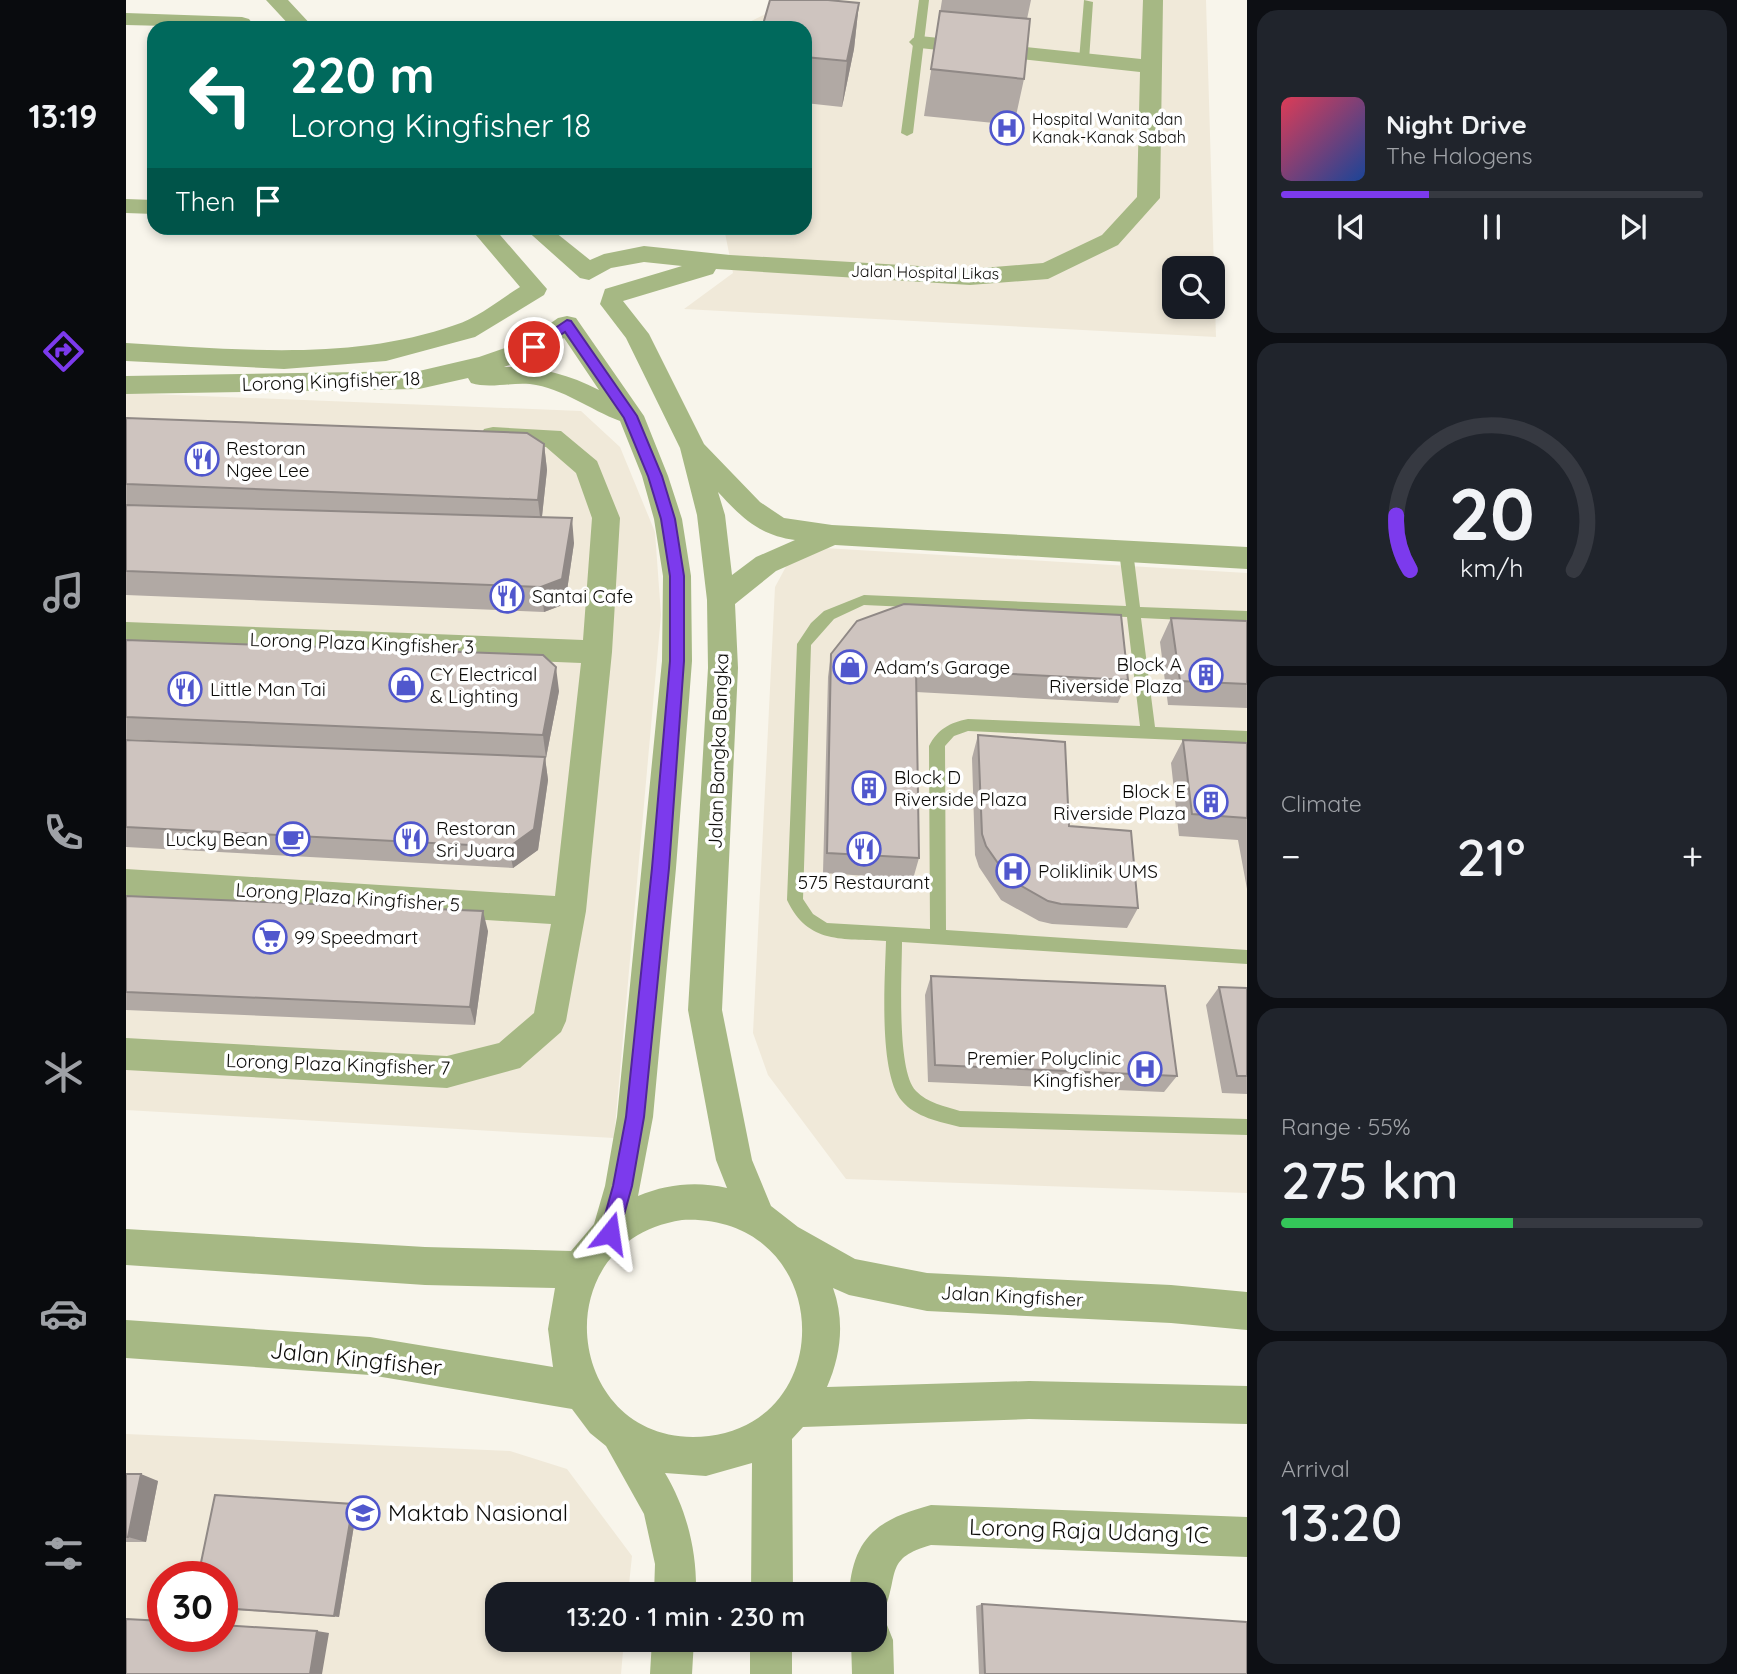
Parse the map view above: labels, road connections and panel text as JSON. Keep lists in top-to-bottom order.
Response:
{
  "streets": {
    "street": [
      "Jalan Hospital Likas",
      "Lorong Kingfisher 18",
      "Lorong Plaza Kingfisher 3",
      "Jalan Bangka Bangka",
      "Lorong Plaza Kingfisher 5",
      "Lorong Plaza Kingfisher 7",
      "Jalan Kingfisher",
      "Lorong Raja Udang 1C"
    ]
  },
  "crossings": [
    ["Lorong Kingfisher 18", "Jalan Bangka Bangka"],
    ["Lorong Plaza Kingfisher 3", "Lorong Plaza Kingfisher 7"],
    ["Lorong Plaza Kingfisher 5", "Lorong Plaza Kingfisher 7"]
  ],
  "places": {
    "hospital": ["Hospital Wanita dan Kanak-Kanak Sabah", "Poliklinik UMS", "Premier Polyclinic Kingfisher"],
    "restaurant": [
      "Restoran Ngee Lee",
      "Santai Cafe",
      "Little Man Tai",
      "Restoran Sri Juara",
      "575 Restaurant"
    ],
    "shop": ["Adam's Garage", "CY Electrical & Lighting"],
    "building": ["Block A Riverside Plaza", "Block D Riverside Plaza", "Block E Riverside Plaza"],
    "cafe": ["Lucky Bean"],
    "supermarket": ["99 Speedmart"],
    "school or university": ["Maktab Nasional"]
  },
  "page": {
    "tabs": "13:19",
    "turn": ["220 m", "Lorong Kingfisher 18"],
    "song": ["Night Drive", "The Halogens"],
    "then": "Then",
    "tile": [
      "Climate",
      ["Range · 55%", "275 km"],
      ["Arrival", "13:20"]
    ],
    "heat": ["−", "21°", "+"],
    "limit": "30",
    "trip": "13:20 · 1 min · 230 m",
    "gauge": ["20", "km/h"]
  }
}
